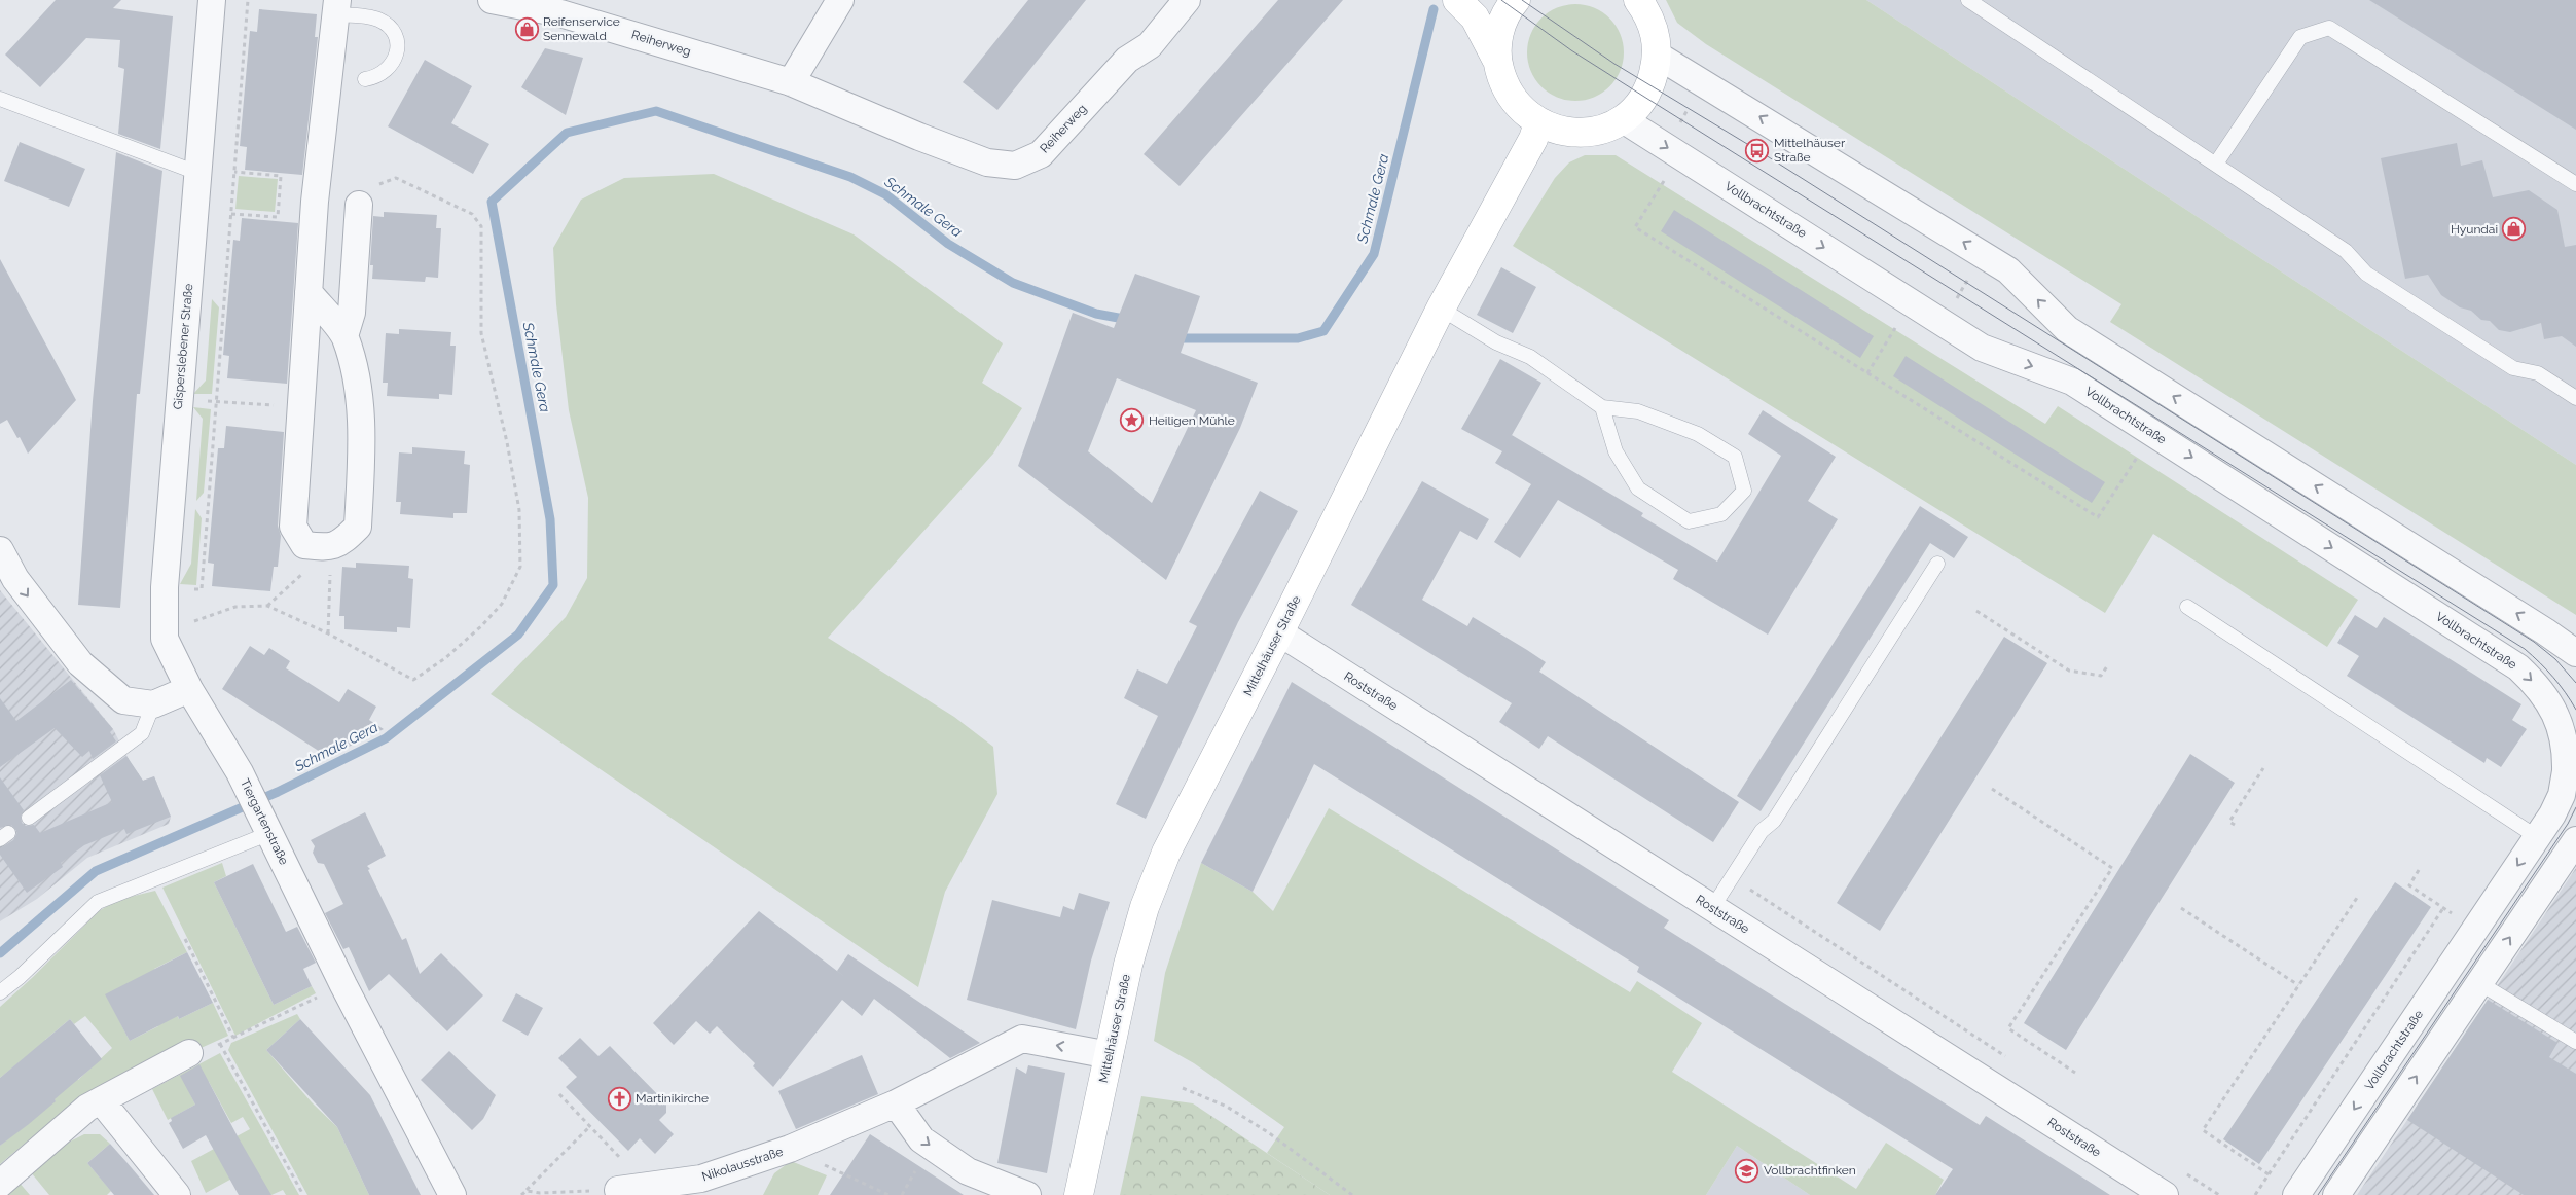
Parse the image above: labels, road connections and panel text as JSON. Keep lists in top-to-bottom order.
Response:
{
  "streets": {
    "main road": ["Mittelhäuser Straße"],
    "street": [
      "Reiherweg",
      "Vollbrachtstraße",
      "Gisperslebener Straße",
      "Roststraße",
      "Tiergartenstraße",
      "Nikolausstraße"
    ]
  },
  "crossings": [
    ["Gisperslebener Straße", "Tiergartenstraße"],
    ["Mittelhäuser Straße", "Roststraße"],
    ["Mittelhäuser Straße", "Nikolausstraße"]
  ],
  "one_way": ["Nikolausstraße"],
  "water": ["Schmale Gera"],
  "places": {
    "shop": ["Reifenservice Sennewald", "Hyundai"],
    "bus stop": ["Mittelhäuser Straße"],
    "place": ["Heiligen Mühle"],
    "church": ["Martinikirche"],
    "school or university": ["Vollbrachtfinken"]
  }
}
